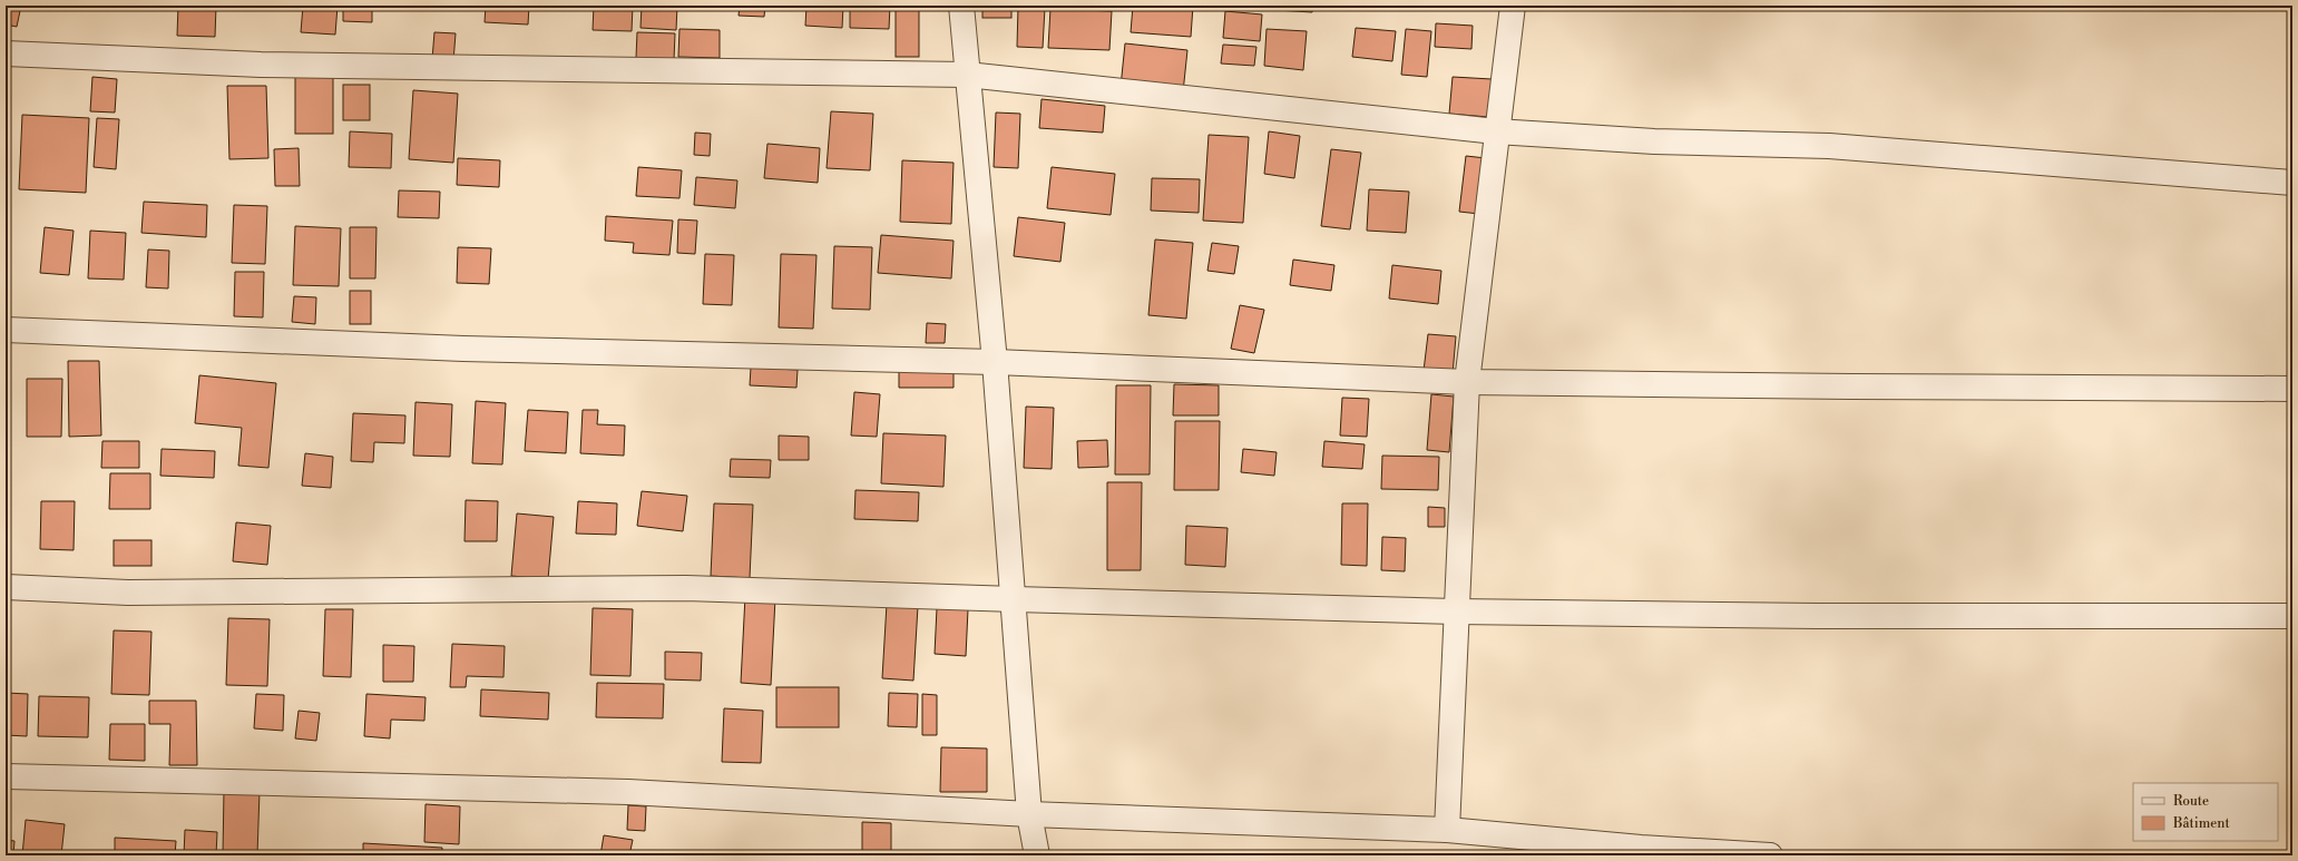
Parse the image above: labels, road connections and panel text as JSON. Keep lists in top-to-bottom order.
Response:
{
  "legend": ["Route", "Bâtiment"]
}
